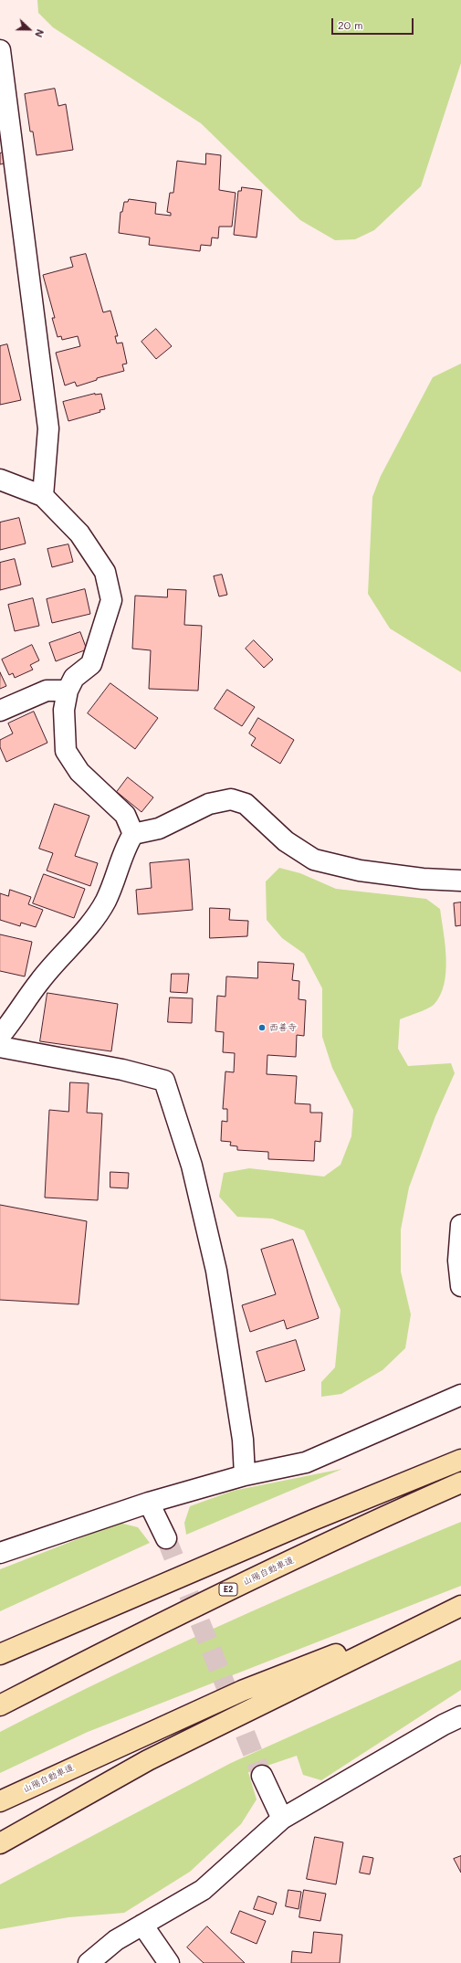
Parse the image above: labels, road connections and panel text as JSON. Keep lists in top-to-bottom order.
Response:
{
  "streets": {
    "highway": ["山陽自動車道", "E2"]
  },
  "places": ["西善寺"],
  "scale_bar": "20 m",
  "north": "right"
}
